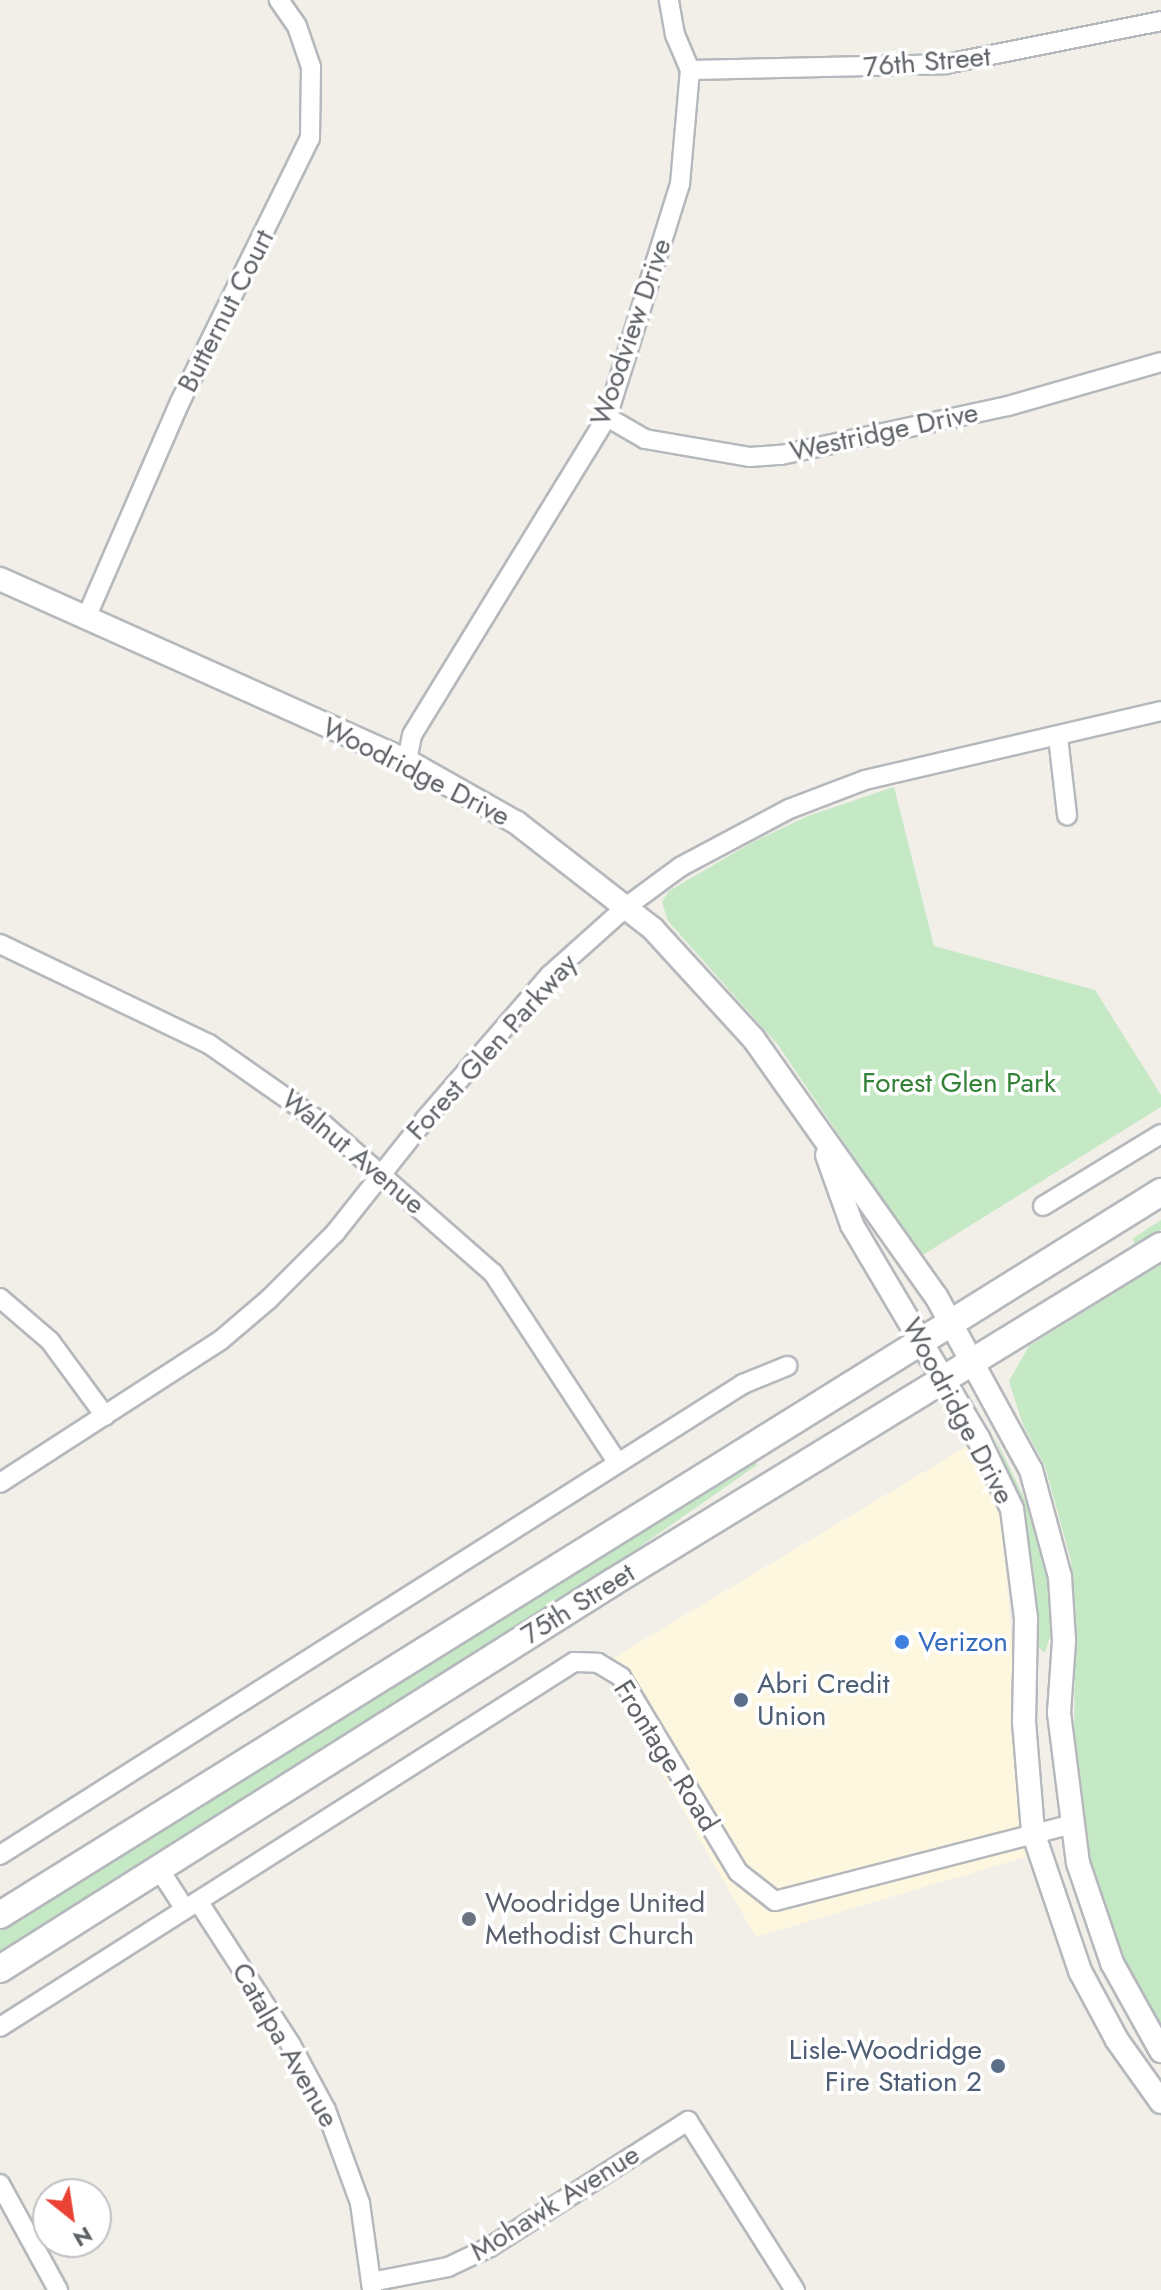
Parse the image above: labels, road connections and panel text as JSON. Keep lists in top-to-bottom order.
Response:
{
  "streets": {
    "main road": ["75th Street"],
    "street": [
      "76th Street",
      "Butternut Court",
      "Woodview Drive",
      "Westridge Drive",
      "Woodridge Drive",
      "Forest Glen Parkway",
      "Walnut Avenue",
      "Frontage Road",
      "Catalpa Avenue",
      "Mohawk Avenue"
    ]
  },
  "crossings": [
    ["76th Street", "Woodview Drive"],
    ["Butternut Court", "Woodridge Drive"],
    ["Woodview Drive", "Westridge Drive"],
    ["Woodview Drive", "Woodridge Drive"],
    ["Woodridge Drive", "Forest Glen Parkway"],
    ["Woodridge Drive", "75th Street"],
    ["Woodridge Drive", "Frontage Road"],
    ["Forest Glen Parkway", "Walnut Avenue"],
    ["75th Street", "Catalpa Avenue"],
    ["Frontage Road", "Catalpa Avenue"],
    ["Catalpa Avenue", "Mohawk Avenue"]
  ],
  "parks": ["Forest Glen Park"],
  "places": [
    "Verizon",
    "Abri Credit Union",
    "Woodridge United Methodist Church",
    "Lisle-Woodridge Fire Station 2"
  ],
  "north": "bottom right"
}
